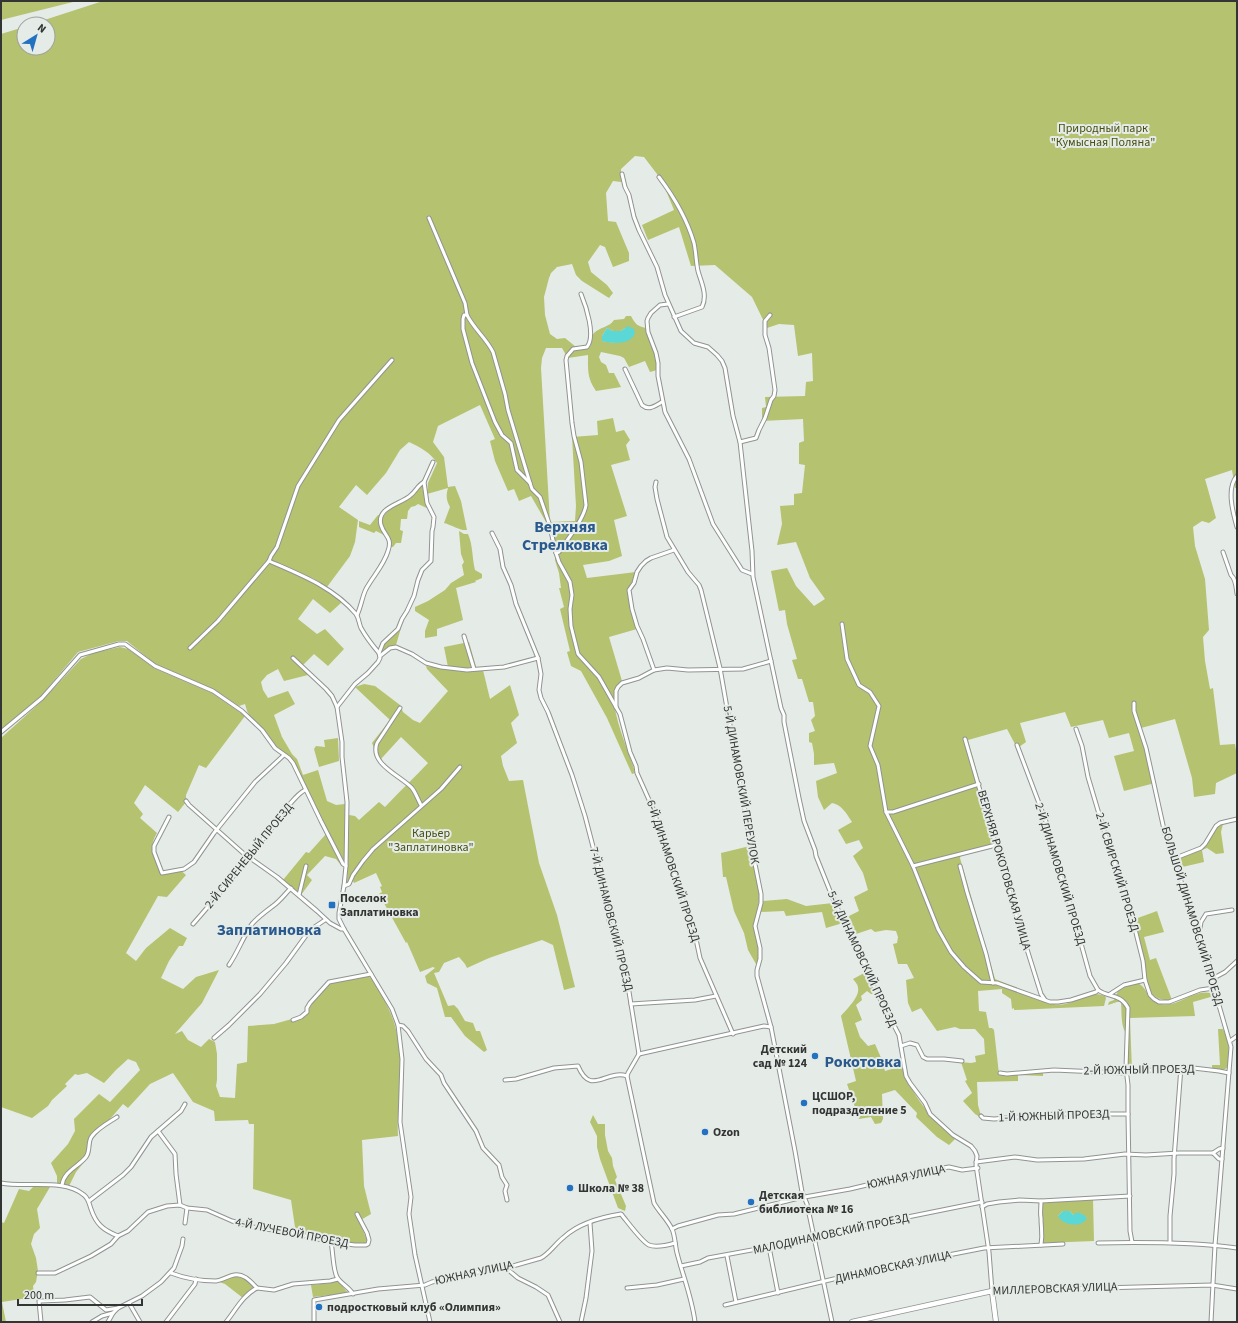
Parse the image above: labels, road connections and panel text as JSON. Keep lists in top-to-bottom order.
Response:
{
  "streets": {
    "street": [
      "5-Й ДИНАМОВСКИЙ ПЕРЕУЛОК",
      "2-Й СИРЕНЕВЫЙ ПРОЕЗД",
      "ВЕРХНЯЯ РОКОТОВСКАЯ УЛИЦА",
      "6-Й ДИНАМОВСКИЙ ПРОЕЗД",
      "2-Й СВИРСКИЙ ПРОЕЗД",
      "2-Й ДИНАМОВСКИЙ ПРОЕЗД",
      "БОЛЬШОЙ ДИНАМОВСКИЙ ПРОЕЗД",
      "7-Й ДИНАМОВСКИЙ ПРОЕЗД",
      "5-Й ДИНАМОВСКИЙ ПРОЕЗД",
      "2-Й ЮЖНЫЙ ПРОЕЗД",
      "1-Й ЮЖНЫЙ ПРОЕЗД",
      "ЮЖНАЯ УЛИЦА",
      "4-Й ЛУЧЕВОЙ ПРОЕЗД",
      "МАЛОДИНАМОВСКИЙ ПРОЕЗД",
      "ДИНАМОВСКАЯ УЛИЦА",
      "МИЛЛЕРОВСКАЯ УЛИЦА"
    ]
  },
  "crossings": [
    ["5-Й ДИНАМОВСКИЙ ПЕРЕУЛОК", "6-Й ДИНАМОВСКИЙ ПРОЕЗД"],
    ["6-Й ДИНАМОВСКИЙ ПРОЕЗД", "5-Й ДИНАМОВСКИЙ ПРОЕЗД"],
    ["2-Й СВИРСКИЙ ПРОЕЗД", "БОЛЬШОЙ ДИНАМОВСКИЙ ПРОЕЗД"],
    ["БОЛЬШОЙ ДИНАМОВСКИЙ ПРОЕЗД", "2-Й ЮЖНЫЙ ПРОЕЗД"],
    ["БОЛЬШОЙ ДИНАМОВСКИЙ ПРОЕЗД", "МИЛЛЕРОВСКАЯ УЛИЦА"],
    ["5-Й ДИНАМОВСКИЙ ПРОЕЗД", "ЮЖНАЯ УЛИЦА"],
    ["5-Й ДИНАМОВСКИЙ ПРОЕЗД", "МАЛОДИНАМОВСКИЙ ПРОЕЗД"],
    ["5-Й ДИНАМОВСКИЙ ПРОЕЗД", "ДИНАМОВСКАЯ УЛИЦА"],
    ["5-Й ДИНАМОВСКИЙ ПРОЕЗД", "МИЛЛЕРОВСКАЯ УЛИЦА"]
  ],
  "districts": ["Верхняя Стрелковка", "Заплатиновка", "Рокотовка"],
  "parks": ["Природный парк \"Кумысная Поляна\"", "Карьер \"Заплатиновка\""],
  "places": {
    "transit": ["Поселок Заплатиновка"],
    "other": [
      "Детский сад № 124",
      "ЦСШОР, подразделение 5",
      "Ozon",
      "Школа № 38",
      "Детская библиотека № 16",
      "подростковый клуб «Олимпия»"
    ]
  },
  "scale_bar": "200 m",
  "north": "top right"
}
